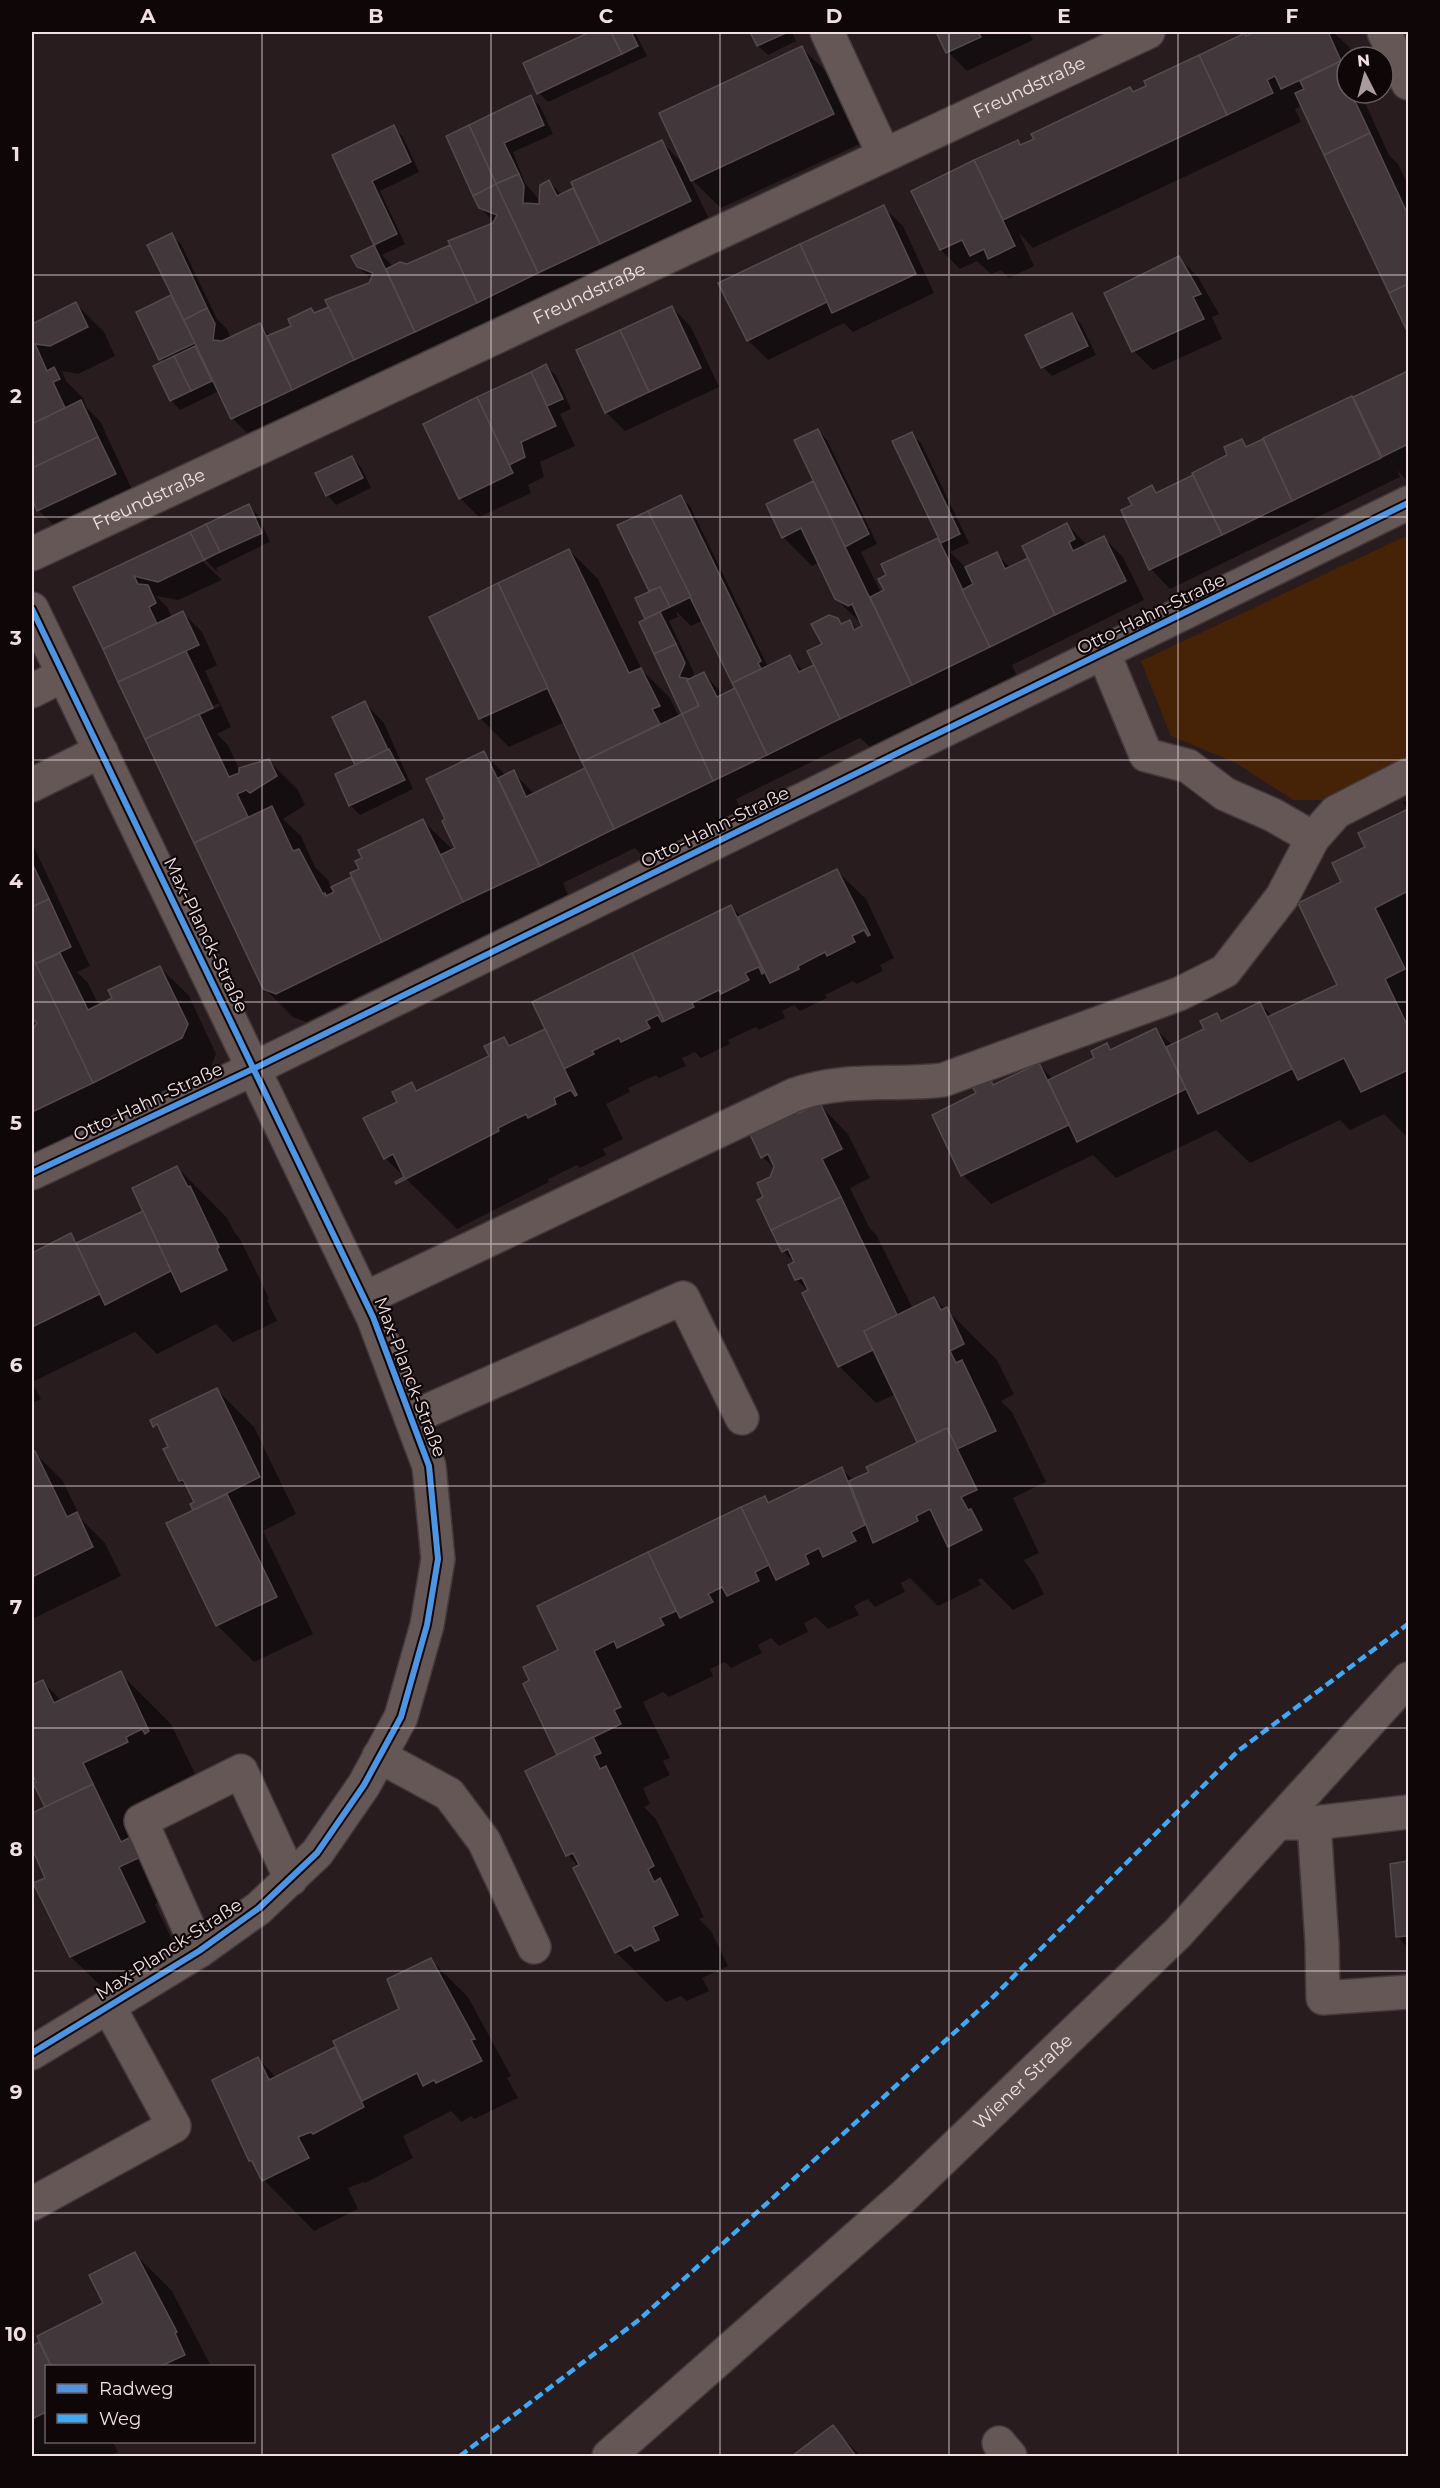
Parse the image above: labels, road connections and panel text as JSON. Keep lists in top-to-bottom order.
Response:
{
  "streets": {
    "street": [
      "Freundstraße",
      "Otto-Hahn-Straße",
      "Max-Planck-Straße",
      "Wiener Straße"
    ]
  },
  "crossings": [
    ["Otto-Hahn-Straße", "Max-Planck-Straße"]
  ],
  "legend": ["Radweg", "Weg"],
  "north": "top",
  "grid": {
    "columns": [
      "A",
      "B",
      "C",
      "D",
      "E",
      "F"
    ],
    "rows": [
      "1",
      "2",
      "3",
      "4",
      "5",
      "6",
      "7",
      "8",
      "9",
      "10"
    ]
  }
}
